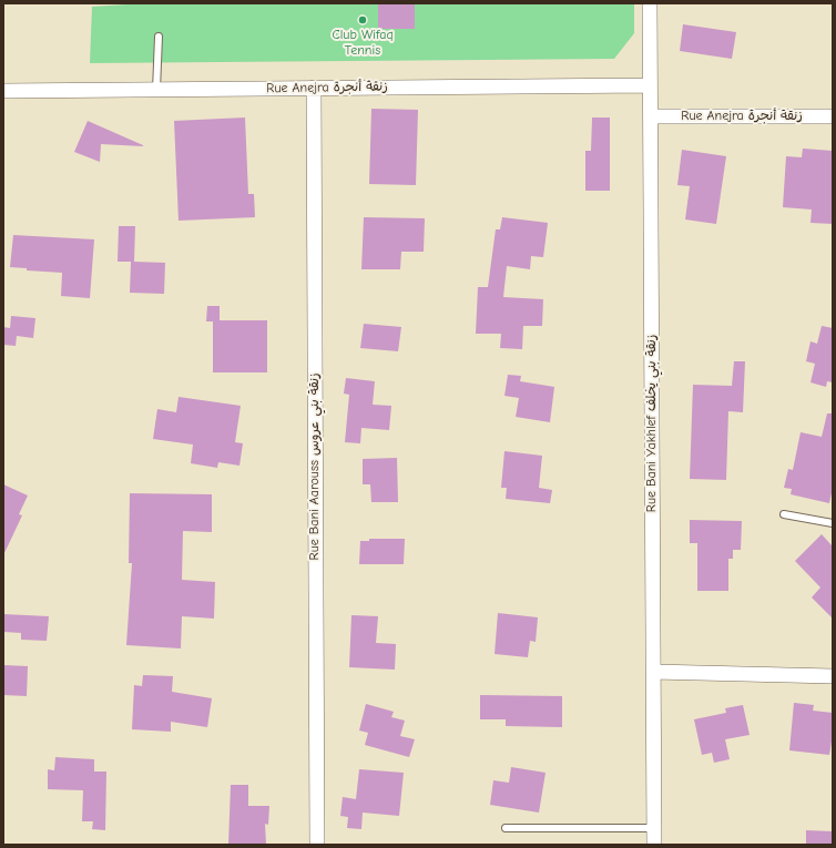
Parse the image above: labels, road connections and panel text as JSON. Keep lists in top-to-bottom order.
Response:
{
  "streets": {
    "street": ["Rue Anejra زنقة أنجرة", "Rue Bani Yakhlef زنقة بني يخلف", "Rue Bani Aarouss زنقة بني عروس"]
  },
  "crossings": [
    ["Rue Anejra زنقة أنجرة", "Rue Bani Yakhlef زنقة بني يخلف"],
    ["Rue Anejra زنقة أنجرة", "Rue Bani Aarouss زنقة بني عروس"]
  ],
  "places": ["Club Wifaq Tennis"]
}
